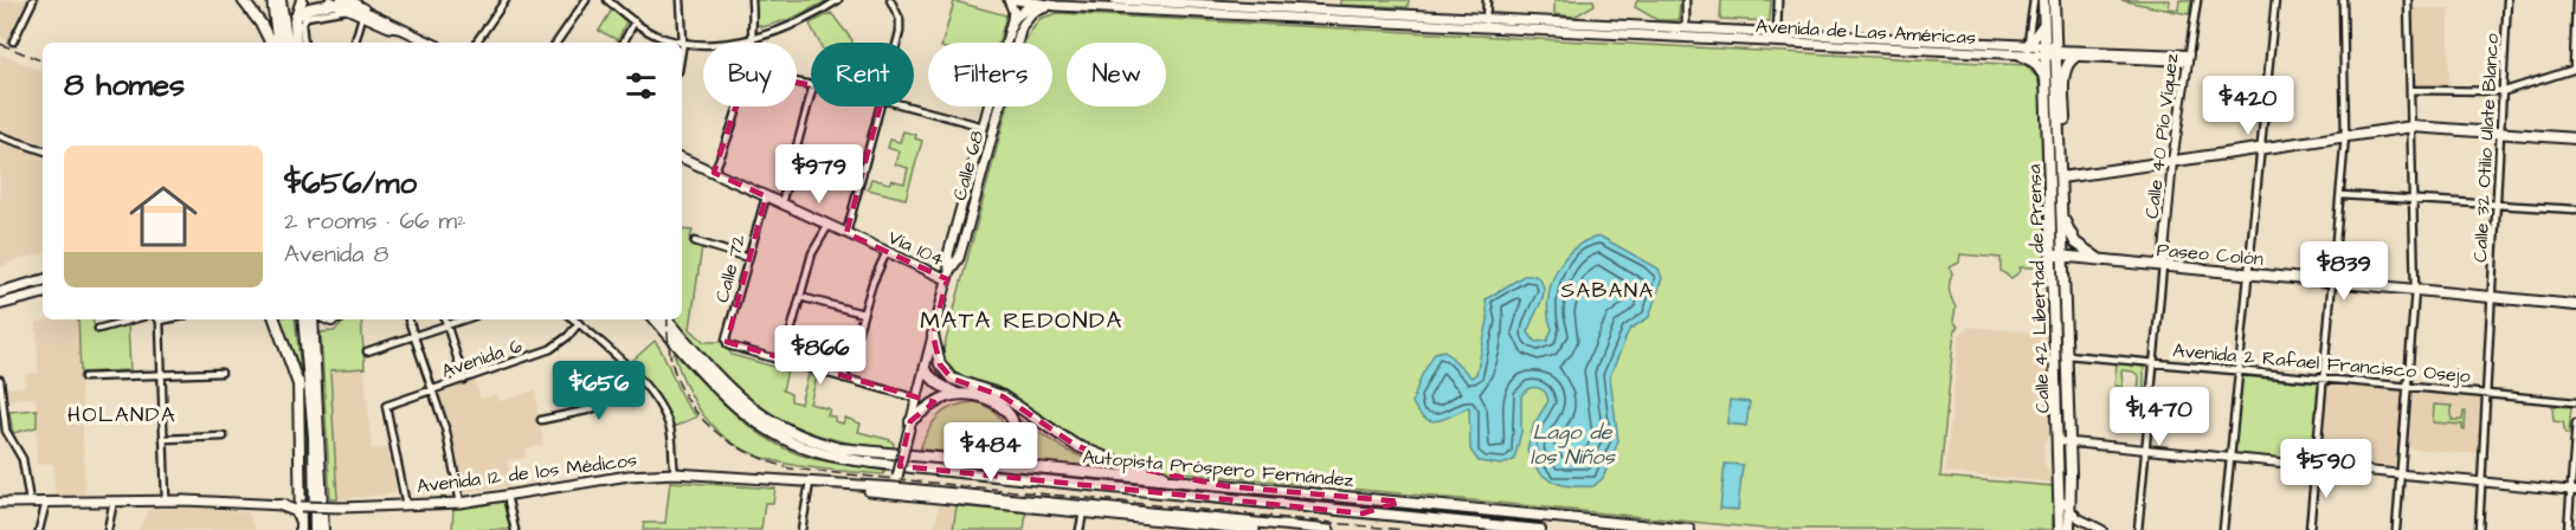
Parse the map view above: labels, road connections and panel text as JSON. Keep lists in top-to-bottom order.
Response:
{
  "streets": {
    "highway": ["Paseo Colón", "Calle 42 Libertad de Prensa", "Autopista Próspero Fernández"],
    "main road": [
      "Avenida de Las Américas",
      "Calle 68",
      "Vía 104",
      "Avenida 12 de los Médicos"
    ],
    "street": [
      "Calle 40 Pío Víquez",
      "Calle 32 Otilio Ulate Blanco",
      "Calle 72",
      "Avenida 6",
      "Avenida 2 Rafael Francisco Osejo"
    ]
  },
  "crossings": [
    ["Avenida de Las Américas", "Calle 40 Pío Víquez"],
    ["Avenida de Las Américas", "Calle 68"],
    ["Avenida de Las Américas", "Calle 42 Libertad de Prensa"],
    ["Calle 40 Pío Víquez", "Paseo Colón"],
    ["Calle 40 Pío Víquez", "Avenida 2 Rafael Francisco Osejo"],
    ["Calle 32 Otilio Ulate Blanco", "Paseo Colón"],
    ["Calle 32 Otilio Ulate Blanco", "Avenida 2 Rafael Francisco Osejo"],
    ["Calle 68", "Vía 104"],
    ["Calle 68", "Avenida 12 de los Médicos"],
    ["Vía 104", "Calle 72"],
    ["Paseo Colón", "Calle 42 Libertad de Prensa"],
    ["Calle 42 Libertad de Prensa", "Avenida 2 Rafael Francisco Osejo"],
    ["Avenida 6", "Avenida 12 de los Médicos"]
  ],
  "districts": ["SABANA", "MATA REDONDA", "HOLANDA"],
  "water": ["Lago de los Niños"],
  "page": {
    "chip": [
      "Buy",
      "Rent",
      "Filters",
      "New"
    ],
    "heading": "8 homes",
    "price": [
      "$420",
      "$979",
      "$839",
      "$866",
      "$656",
      "$1,470",
      "$484",
      "$590"
    ],
    "list": [
      {
        "name": "$656/mo",
        "note": "2 rooms · 66 m² · Avenida 8"
      }
    ]
  }
}
